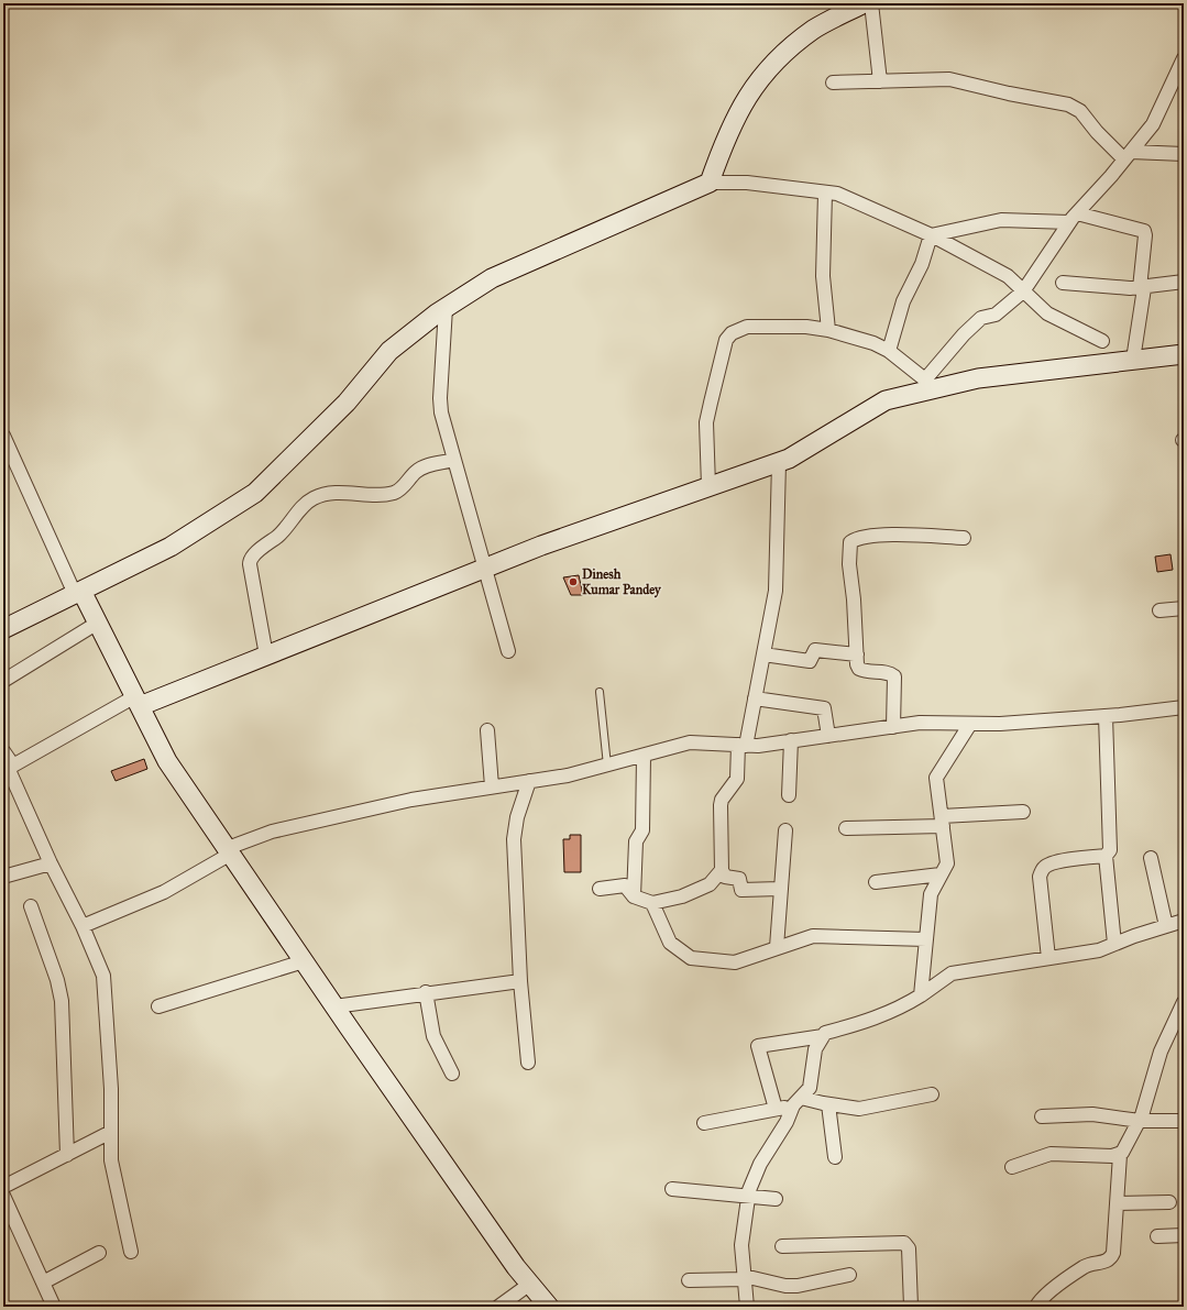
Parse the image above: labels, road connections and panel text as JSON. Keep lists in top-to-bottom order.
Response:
{
  "places": ["Dinesh Kumar Pandey"]
}
